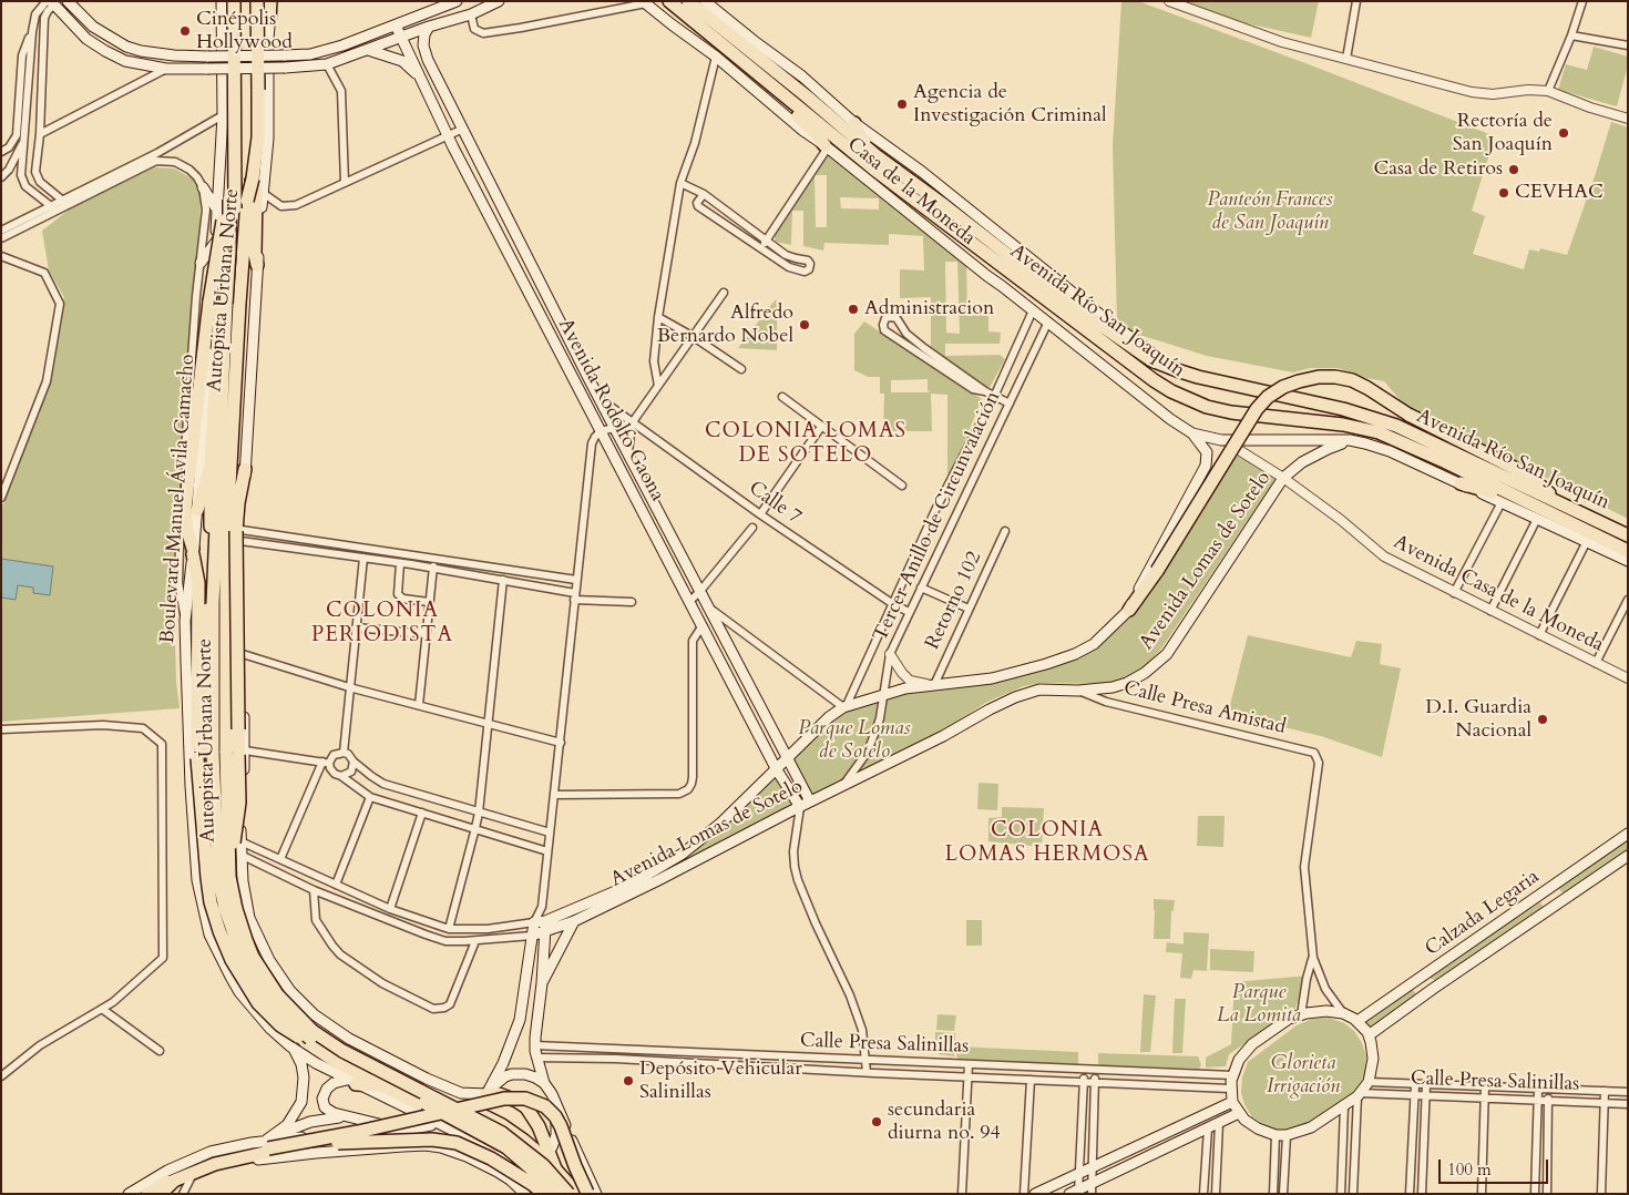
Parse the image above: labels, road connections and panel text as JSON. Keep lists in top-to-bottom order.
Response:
{
  "streets": {
    "highway": ["Autopista Urbana Norte", "Avenida Río San Joaquín", "Boulevard Manuel Ávila Camacho"],
    "main road": [
      "Casa de la Moneda",
      "Avenida Rodolfo Gaona",
      "Avenida Lomas de Sotelo",
      "Calzada Legaria"
    ],
    "street": [
      "Calle 7",
      "Tercer Anillo de Circunvalación",
      "Avenida Casa de la Moneda",
      "Retorno 102",
      "Calle Presa Amistad",
      "Calle Presa Salinillas"
    ]
  },
  "crossings": [
    ["Casa de la Moneda", "Avenida Río San Joaquín"],
    ["Casa de la Moneda", "Tercer Anillo de Circunvalación"],
    ["Casa de la Moneda", "Avenida Lomas de Sotelo"],
    ["Casa de la Moneda", "Avenida Casa de la Moneda"],
    ["Autopista Urbana Norte", "Boulevard Manuel Ávila Camacho"],
    ["Avenida Rodolfo Gaona", "Calle 7"],
    ["Avenida Rodolfo Gaona", "Avenida Lomas de Sotelo"],
    ["Calle 7", "Tercer Anillo de Circunvalación"],
    ["Tercer Anillo de Circunvalación", "Avenida Lomas de Sotelo"],
    ["Avenida Lomas de Sotelo", "Avenida Casa de la Moneda"],
    ["Avenida Lomas de Sotelo", "Retorno 102"],
    ["Avenida Lomas de Sotelo", "Calle Presa Amistad"],
    ["Calzada Legaria", "Calle Presa Salinillas"]
  ],
  "districts": ["COLONIA LOMAS DE SOTELO", "COLONIA PERIODISTA", "COLONIA LOMAS HERMOSA"],
  "parks": [
    "Panteón Frances de San Joaquín",
    "Parque Lomas de Sotelo",
    "Parque La Lomita",
    "Glorieta Irrigación"
  ],
  "places": [
    "Cinépolis Hollywood",
    "Agencia de Investigación Criminal",
    "Rectoría de San Joaquín",
    "Casa de Retiros",
    "CEVHAC",
    "Administracion",
    "Alfredo Bernardo Nobel",
    "D.I. Guardia Nacional",
    "Depósito Vehicular Salinillas",
    "secundaria diurna no. 94"
  ],
  "scale_bar": "100 m"
}
